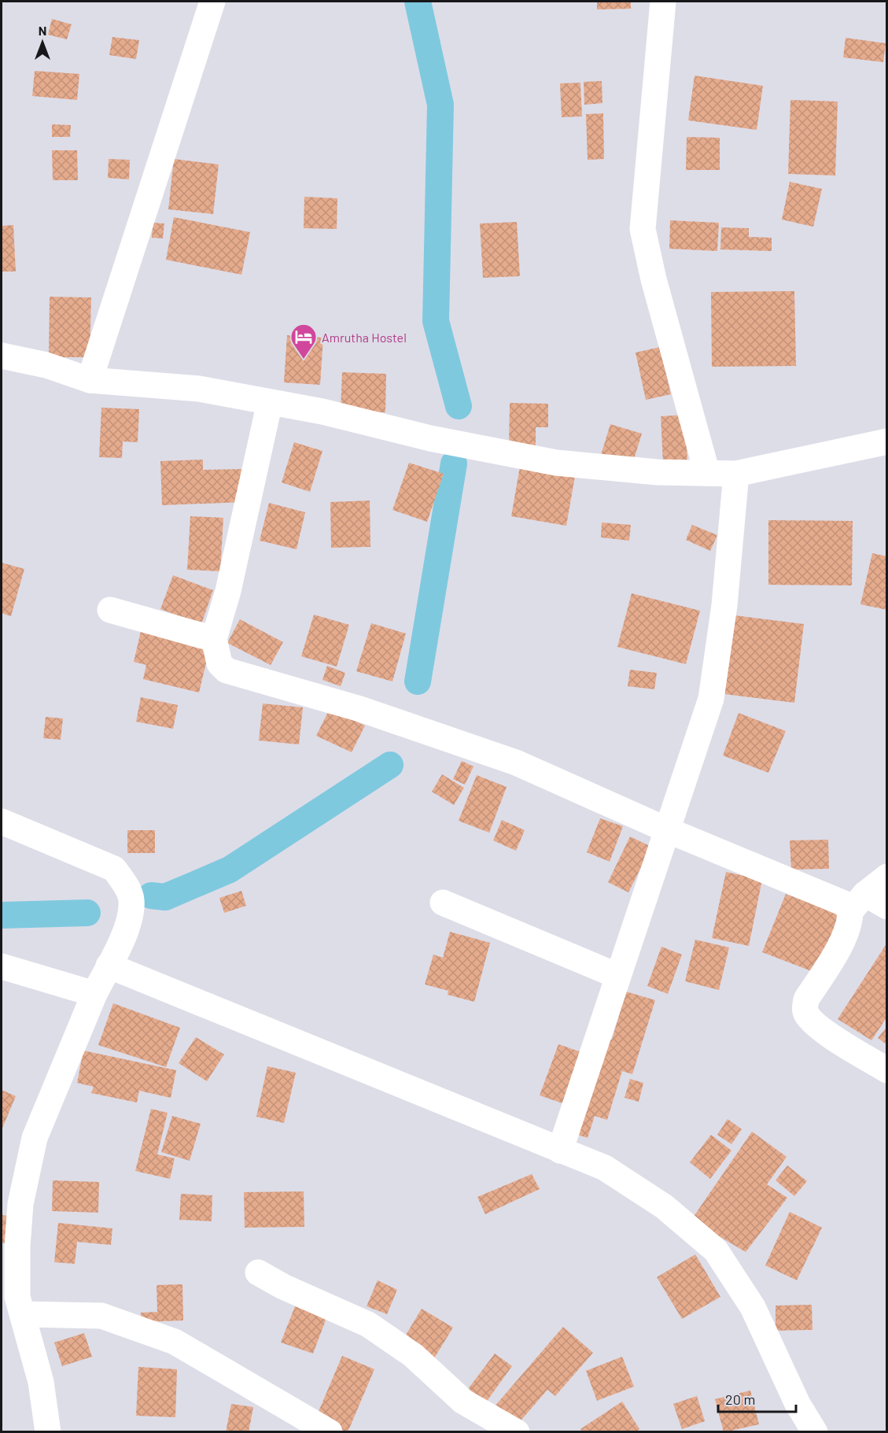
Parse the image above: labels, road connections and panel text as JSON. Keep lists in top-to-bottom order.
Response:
{
  "places": {
    "hotel": ["Amrutha Hostel"]
  },
  "scale_bar": "20 m",
  "north": "top"
}
